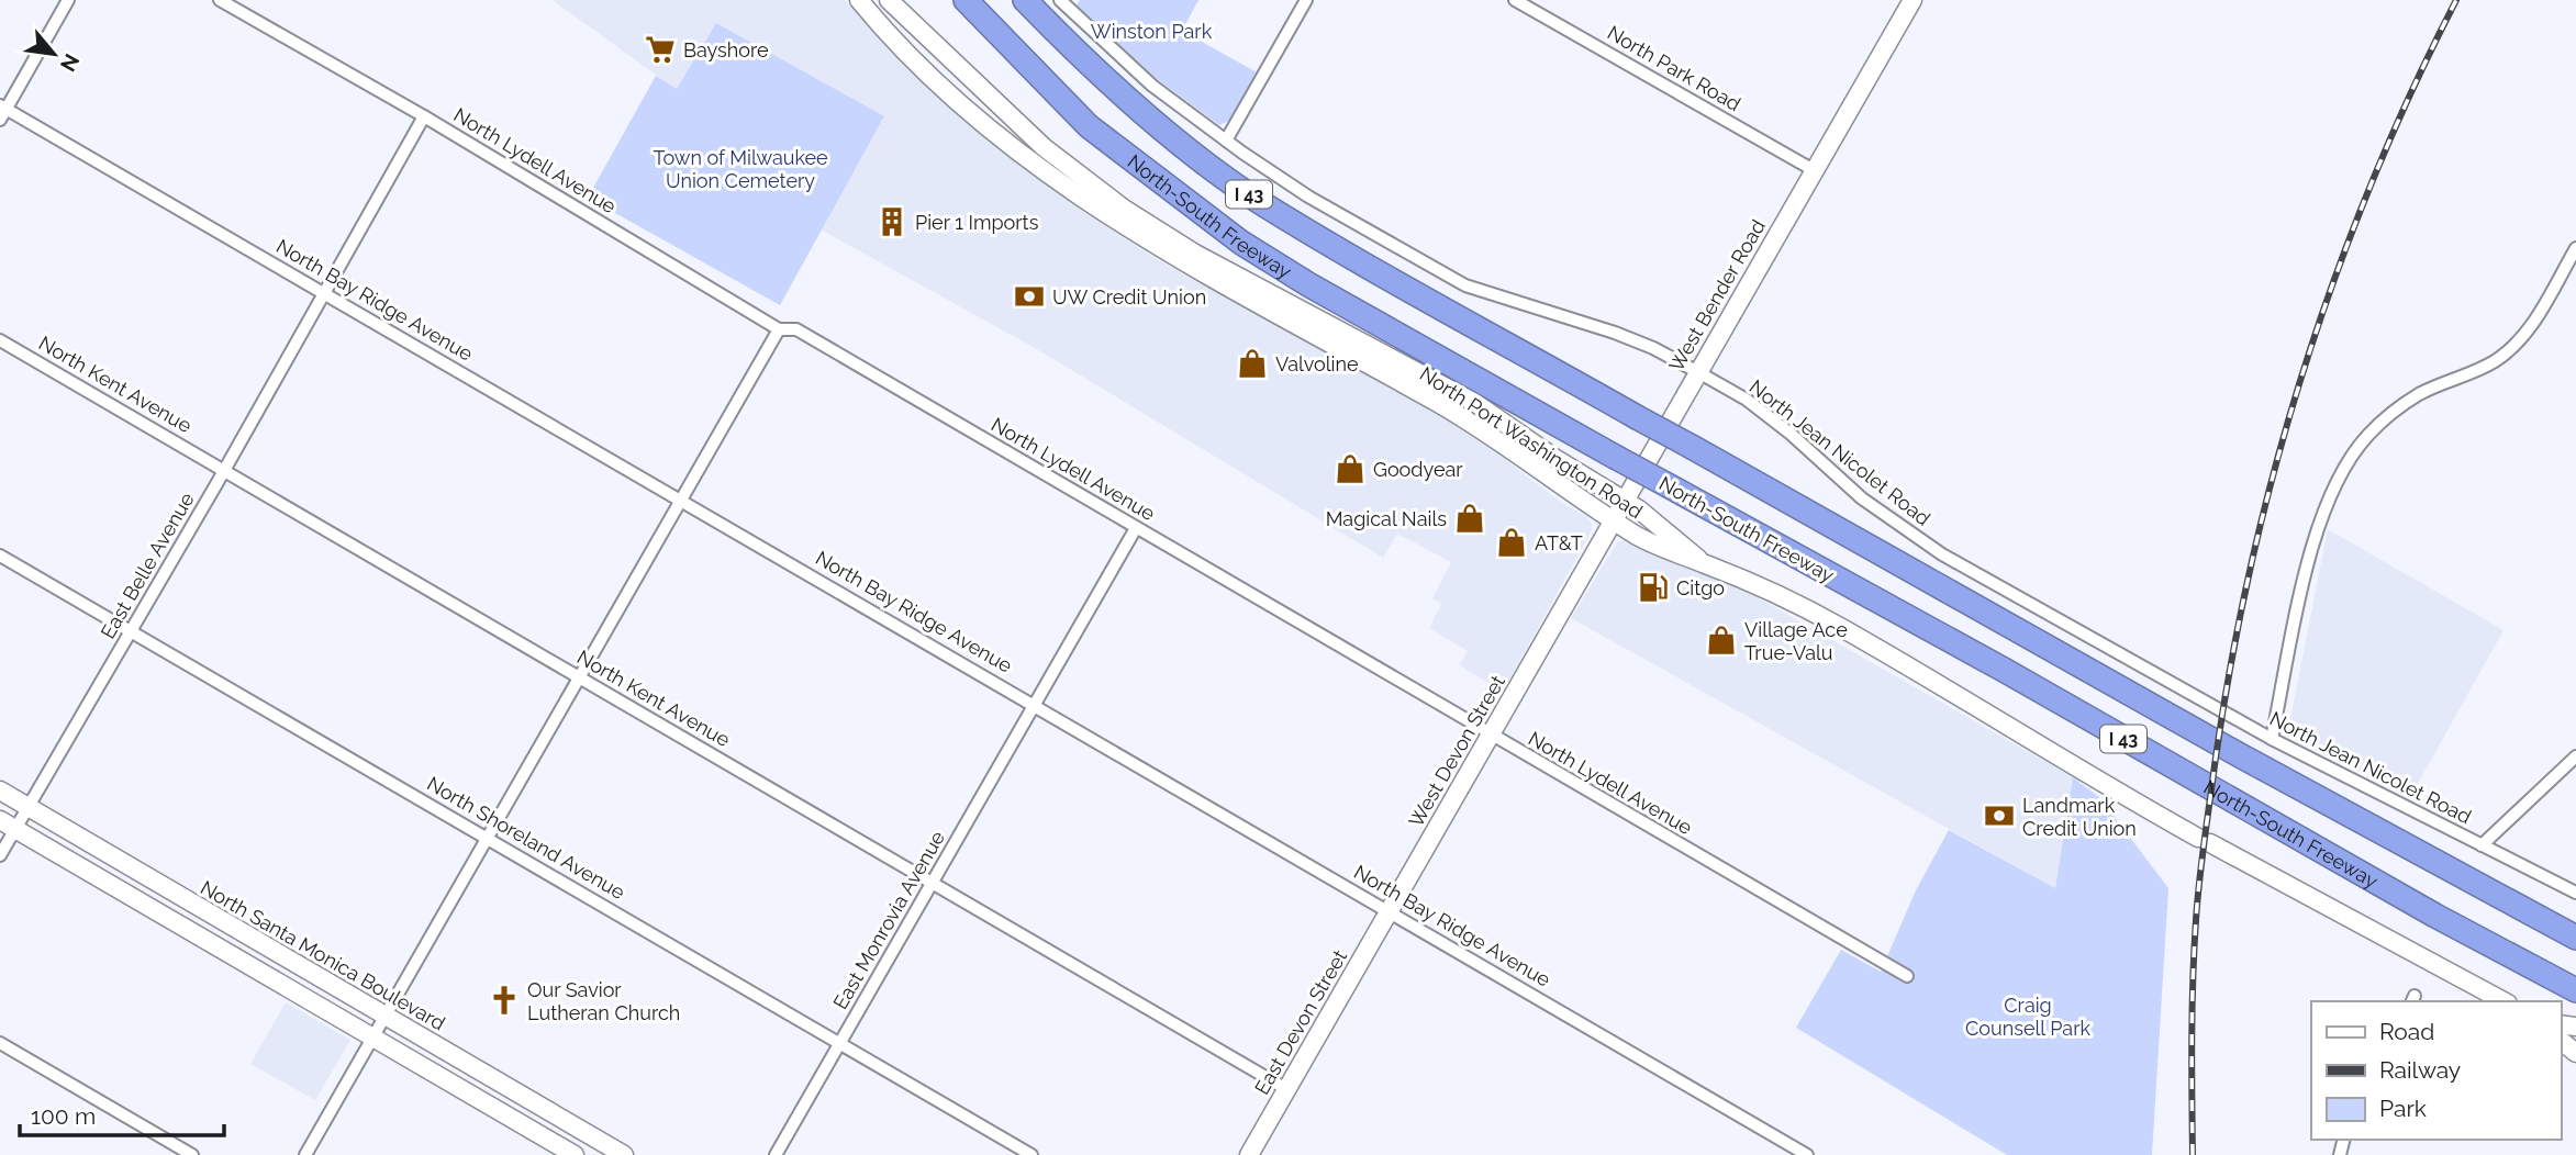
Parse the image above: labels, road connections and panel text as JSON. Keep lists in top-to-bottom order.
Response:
{
  "streets": {
    "highway": ["I 43", "North-South Freeway"],
    "main road": [
      "West Bender Road",
      "North Port Washington Road",
      "West Devon Street",
      "North Santa Monica Boulevard",
      "East Devon Street"
    ],
    "street": [
      "North Park Road",
      "North Lydell Avenue",
      "North Bay Ridge Avenue",
      "North Kent Avenue",
      "North Jean Nicolet Road",
      "East Belle Avenue",
      "North Shoreland Avenue",
      "East Monrovia Avenue"
    ]
  },
  "crossings": [
    ["North Park Road", "West Bender Road"],
    ["North Lydell Avenue", "East Belle Avenue"],
    ["North Lydell Avenue", "West Devon Street"],
    ["North Lydell Avenue", "East Monrovia Avenue"],
    ["West Bender Road", "North Port Washington Road"],
    ["West Bender Road", "North Jean Nicolet Road"],
    ["West Bender Road", "West Devon Street"],
    ["North Bay Ridge Avenue", "East Belle Avenue"],
    ["North Bay Ridge Avenue", "West Devon Street"],
    ["North Bay Ridge Avenue", "East Monrovia Avenue"],
    ["North Bay Ridge Avenue", "East Devon Street"],
    ["North Kent Avenue", "East Belle Avenue"],
    ["North Kent Avenue", "East Monrovia Avenue"],
    ["North Kent Avenue", "East Devon Street"],
    ["East Belle Avenue", "North Shoreland Avenue"],
    ["East Belle Avenue", "North Santa Monica Boulevard"],
    ["West Devon Street", "East Devon Street"],
    ["North Shoreland Avenue", "East Monrovia Avenue"]
  ],
  "parks": ["Winston Park", "Town of Milwaukee Union Cemetery", "Craig Counsell Park"],
  "places": {
    "supermarket": ["Bayshore"],
    "building": ["Pier 1 Imports"],
    "bank": ["UW Credit Union", "Landmark Credit Union"],
    "shop": [
      "Valvoline",
      "Goodyear",
      "Magical Nails",
      "AT&T",
      "Village Ace True-Valu"
    ],
    "fuel station": ["Citgo"],
    "church": ["Our Savior Lutheran Church"]
  },
  "legend": ["Road", "Railway", "Park"],
  "scale_bar": "100 m",
  "north": "bottom right"
}
